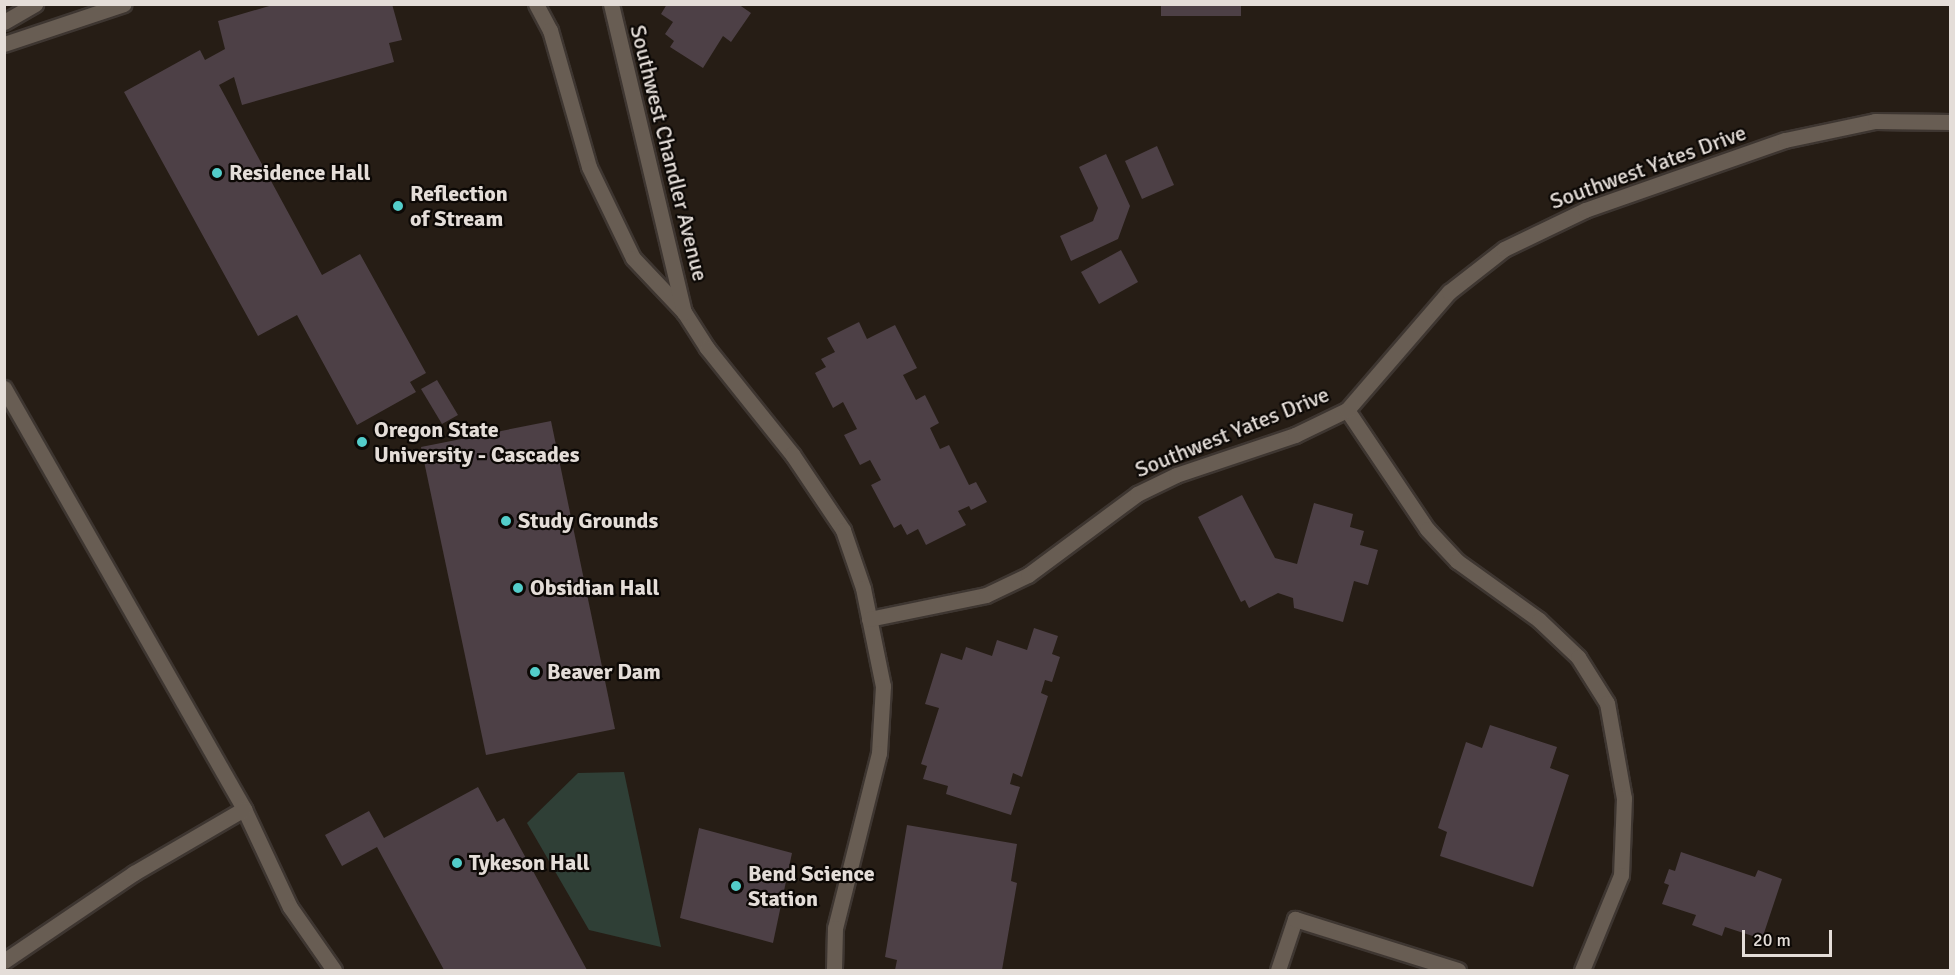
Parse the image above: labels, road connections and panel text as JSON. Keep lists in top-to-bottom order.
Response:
{
  "streets": {
    "street": ["Southwest Chandler Avenue", "Southwest Yates Drive"]
  },
  "crossings": [
    ["Southwest Chandler Avenue", "Southwest Yates Drive"]
  ],
  "places": [
    "Residence Hall",
    "Reflection of Stream",
    "Oregon State University - Cascades",
    "Study Grounds",
    "Obsidian Hall",
    "Beaver Dam",
    "Tykeson Hall",
    "Bend Science Station"
  ],
  "scale_bar": "20 m"
}
